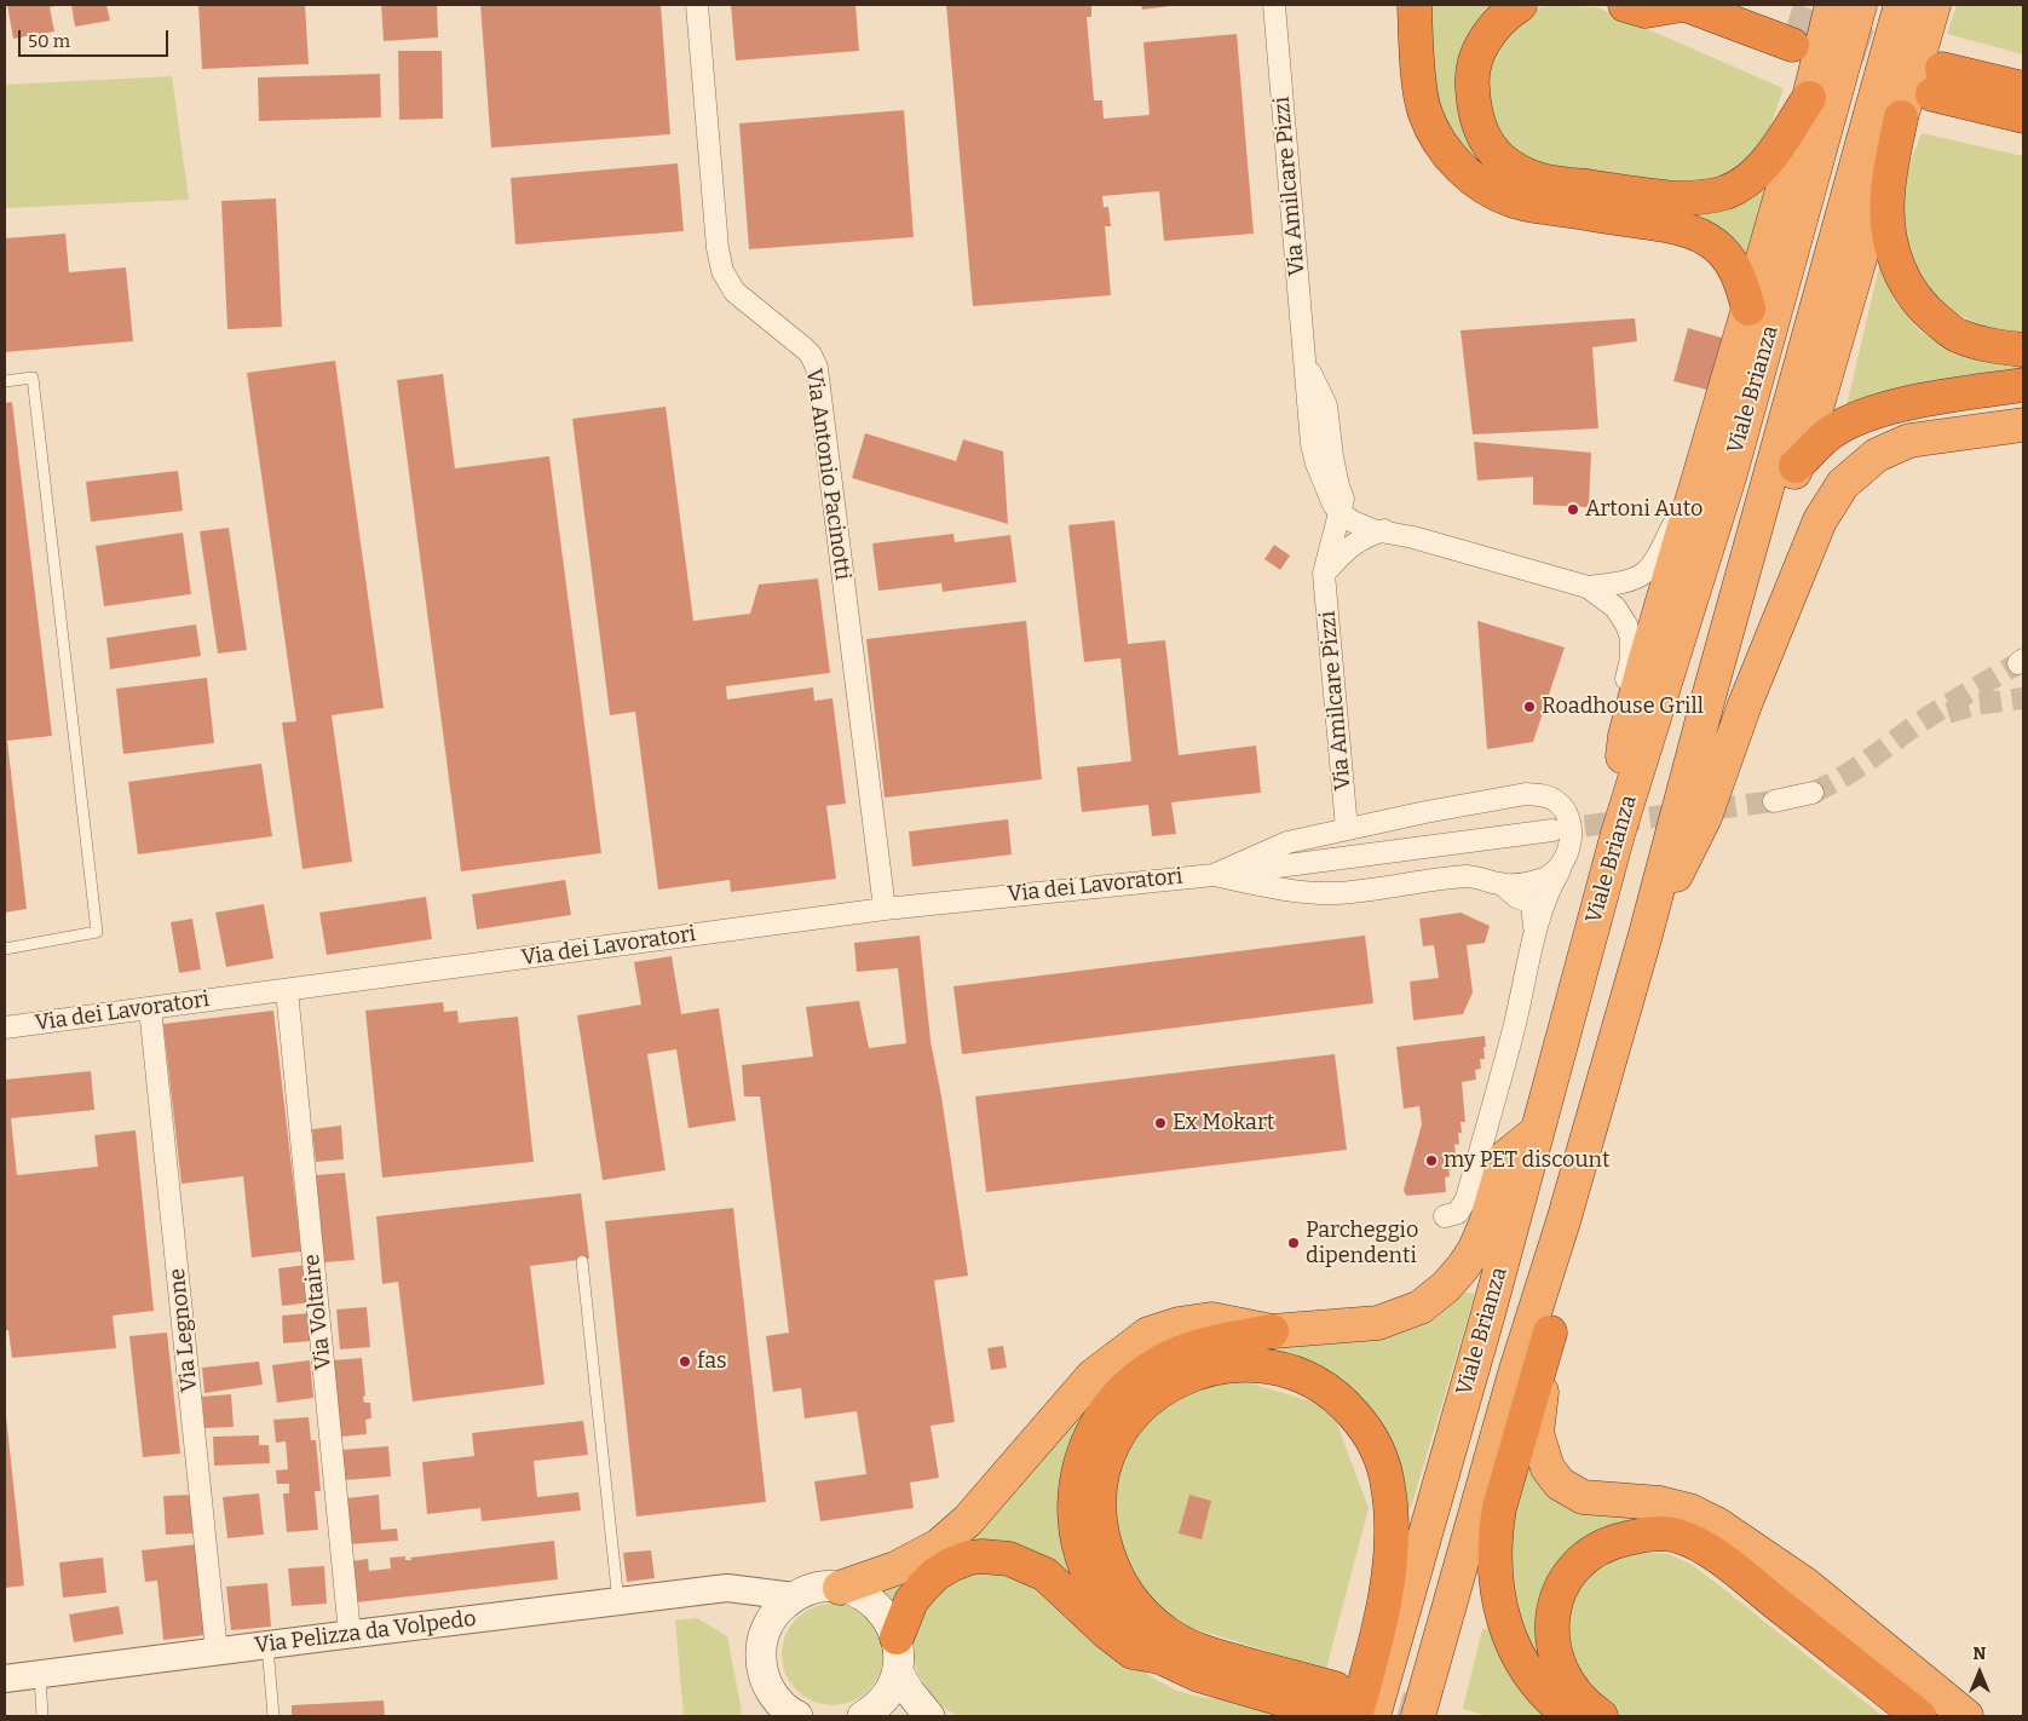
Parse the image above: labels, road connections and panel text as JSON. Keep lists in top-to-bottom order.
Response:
{
  "streets": {
    "highway": ["Viale Brianza"],
    "street": [
      "Via Amilcare Pizzi",
      "Via Antonio Pacinotti",
      "Via dei Lavoratori",
      "Via Voltaire",
      "Via Legnone",
      "Via Pelizza da Volpedo"
    ]
  },
  "crossings": [
    ["Via Amilcare Pizzi", "Via dei Lavoratori"],
    ["Via Antonio Pacinotti", "Via dei Lavoratori"],
    ["Via dei Lavoratori", "Via Voltaire"],
    ["Via dei Lavoratori", "Via Legnone"],
    ["Via Voltaire", "Via Pelizza da Volpedo"],
    ["Via Legnone", "Via Pelizza da Volpedo"]
  ],
  "places": [
    "Artoni Auto",
    "Roadhouse Grill",
    "Ex Mokart",
    "my PET discount",
    "Parcheggio dipendenti",
    "fas"
  ],
  "scale_bar": "50 m",
  "north": "top"
}
